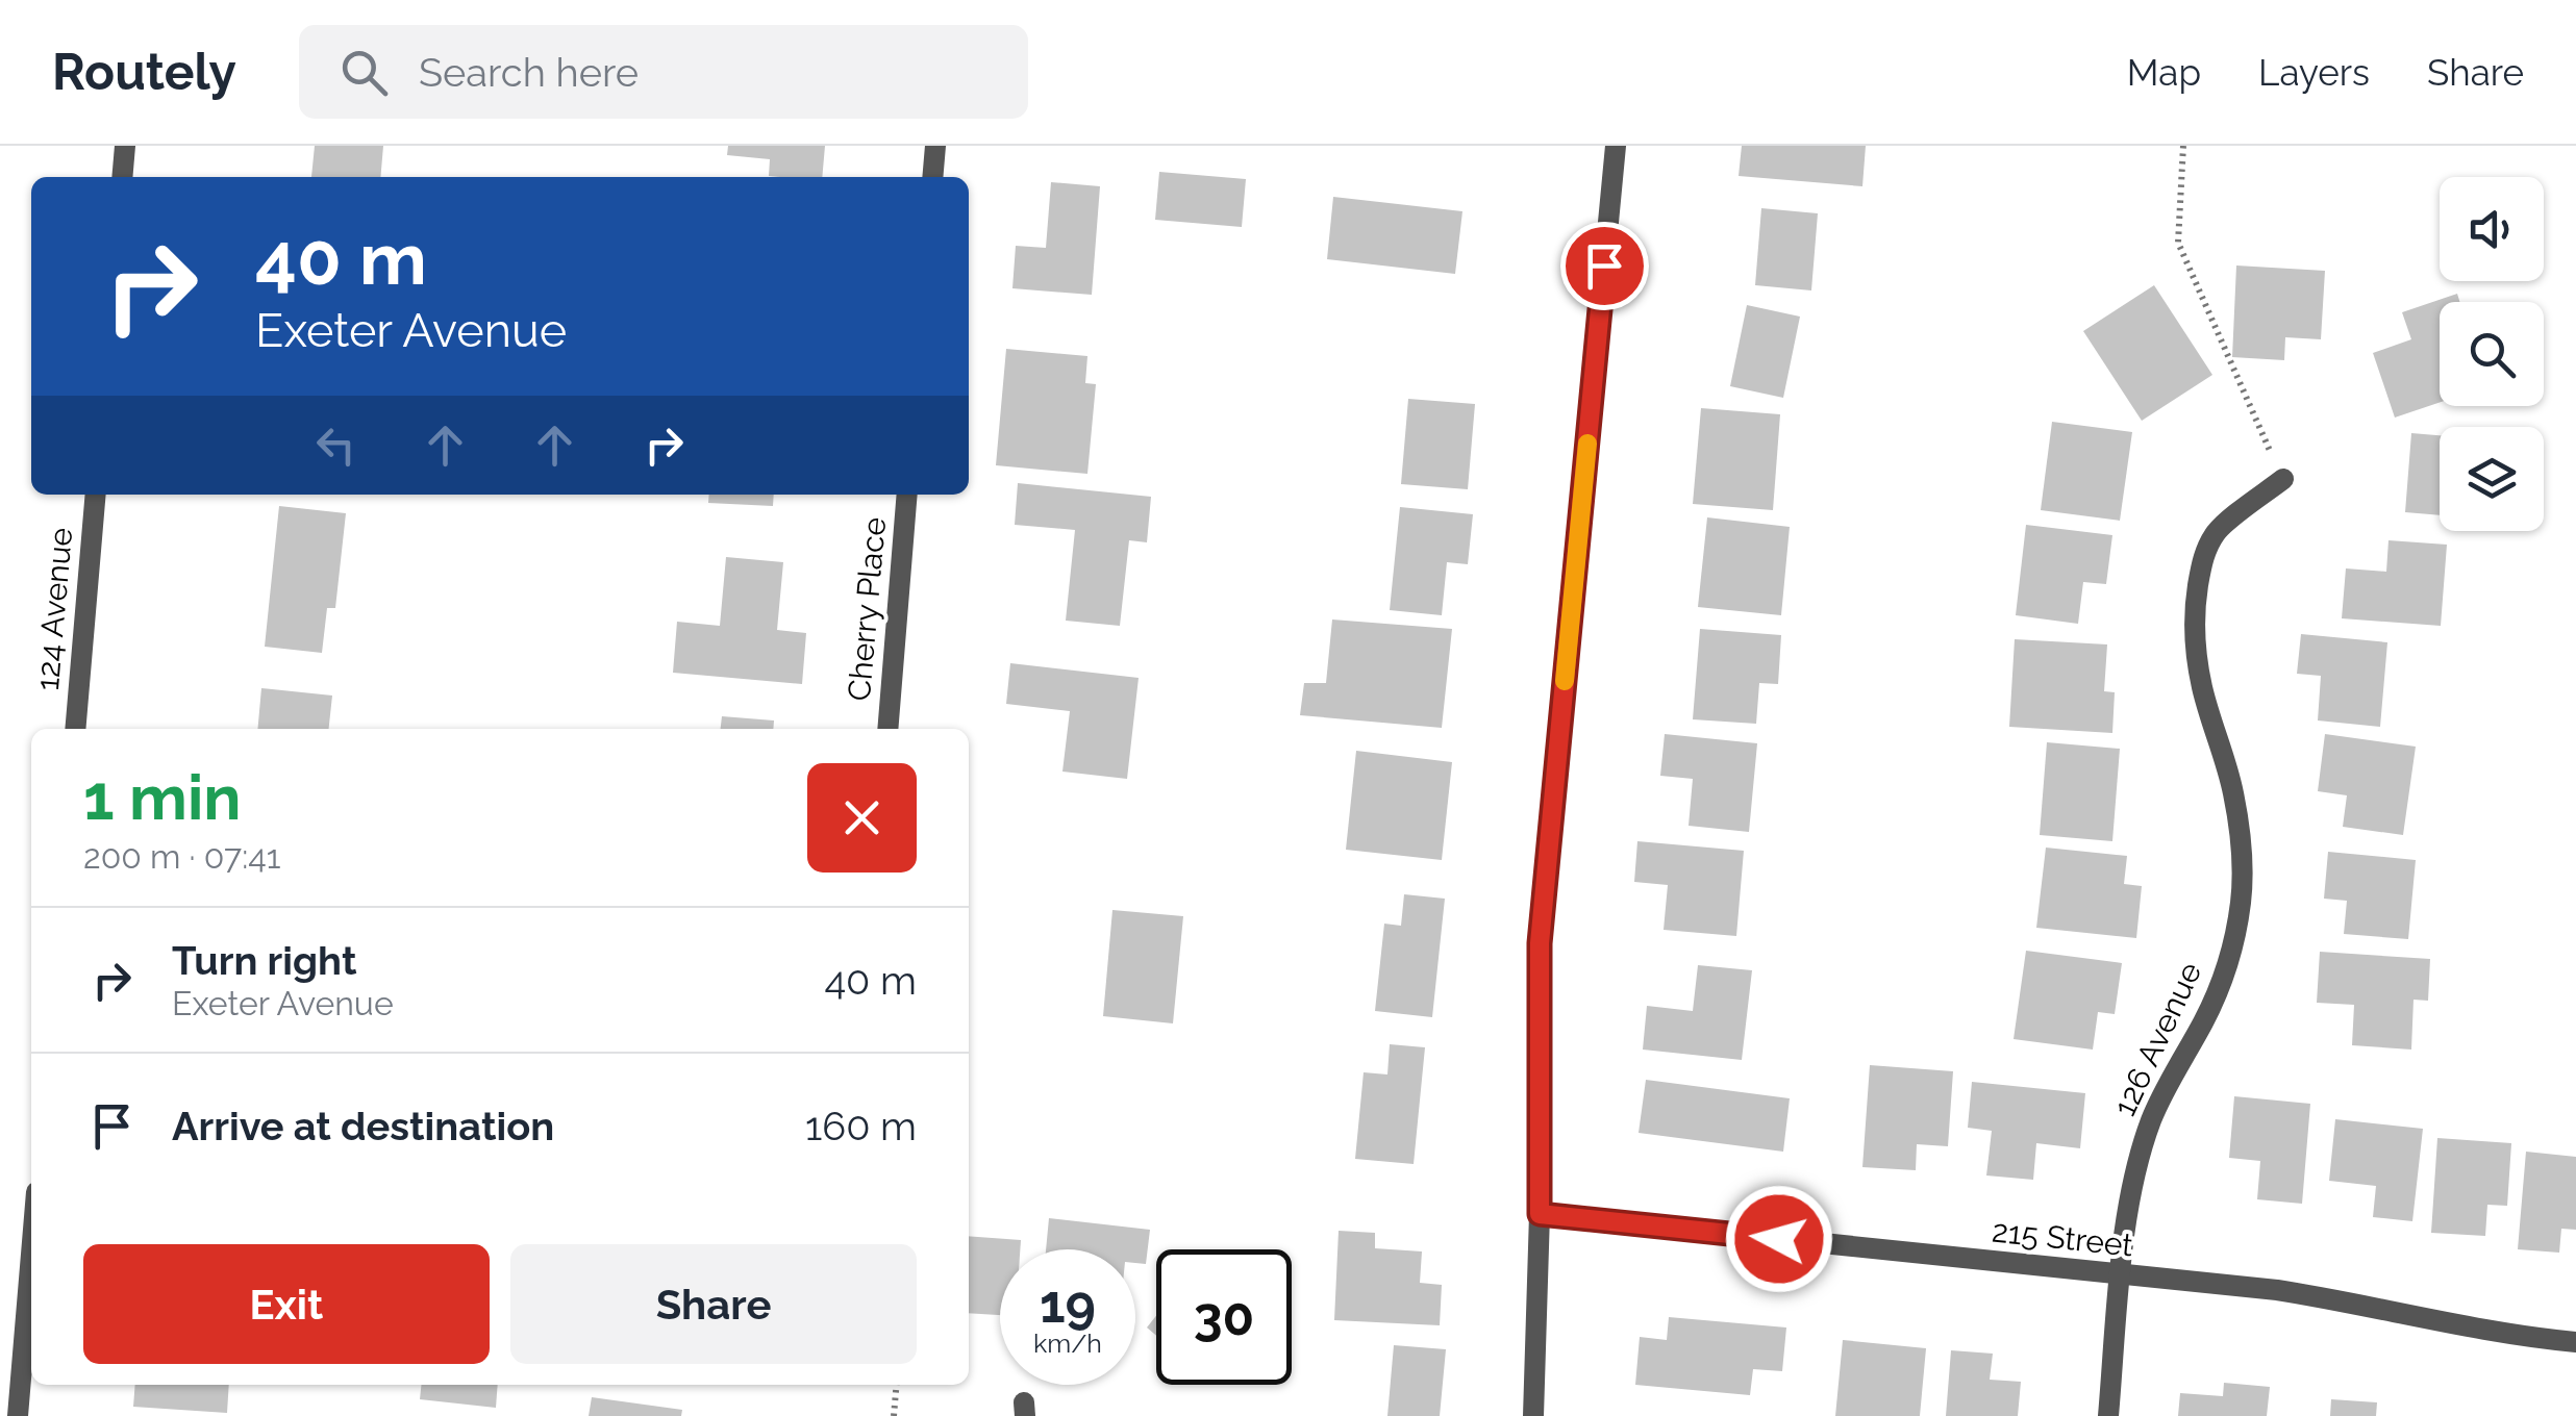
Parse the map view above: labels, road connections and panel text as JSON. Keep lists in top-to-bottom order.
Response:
{
  "streets": {
    "street": [
      "124 Avenue",
      "Cherry Place",
      "126 Avenue",
      "215 Street"
    ]
  },
  "crossings": [
    ["126 Avenue", "215 Street"]
  ],
  "page": {
    "header": "Routely",
    "search": "Search here",
    "nav": ["Map", "Layers", "Share"],
    "turn": ["40 m", "Exeter Avenue"],
    "heading": ["1 min", "200 m · 07:41"],
    "list": [
      {
        "name": "Turn right",
        "note": "Exeter Avenue",
        "value": "40 m"
      },
      {
        "name": "Arrive at destination",
        "value": "160 m"
      }
    ],
    "buttons": ["Exit", "Share"],
    "speed": "19 km/h",
    "limit": "30"
  }
}
